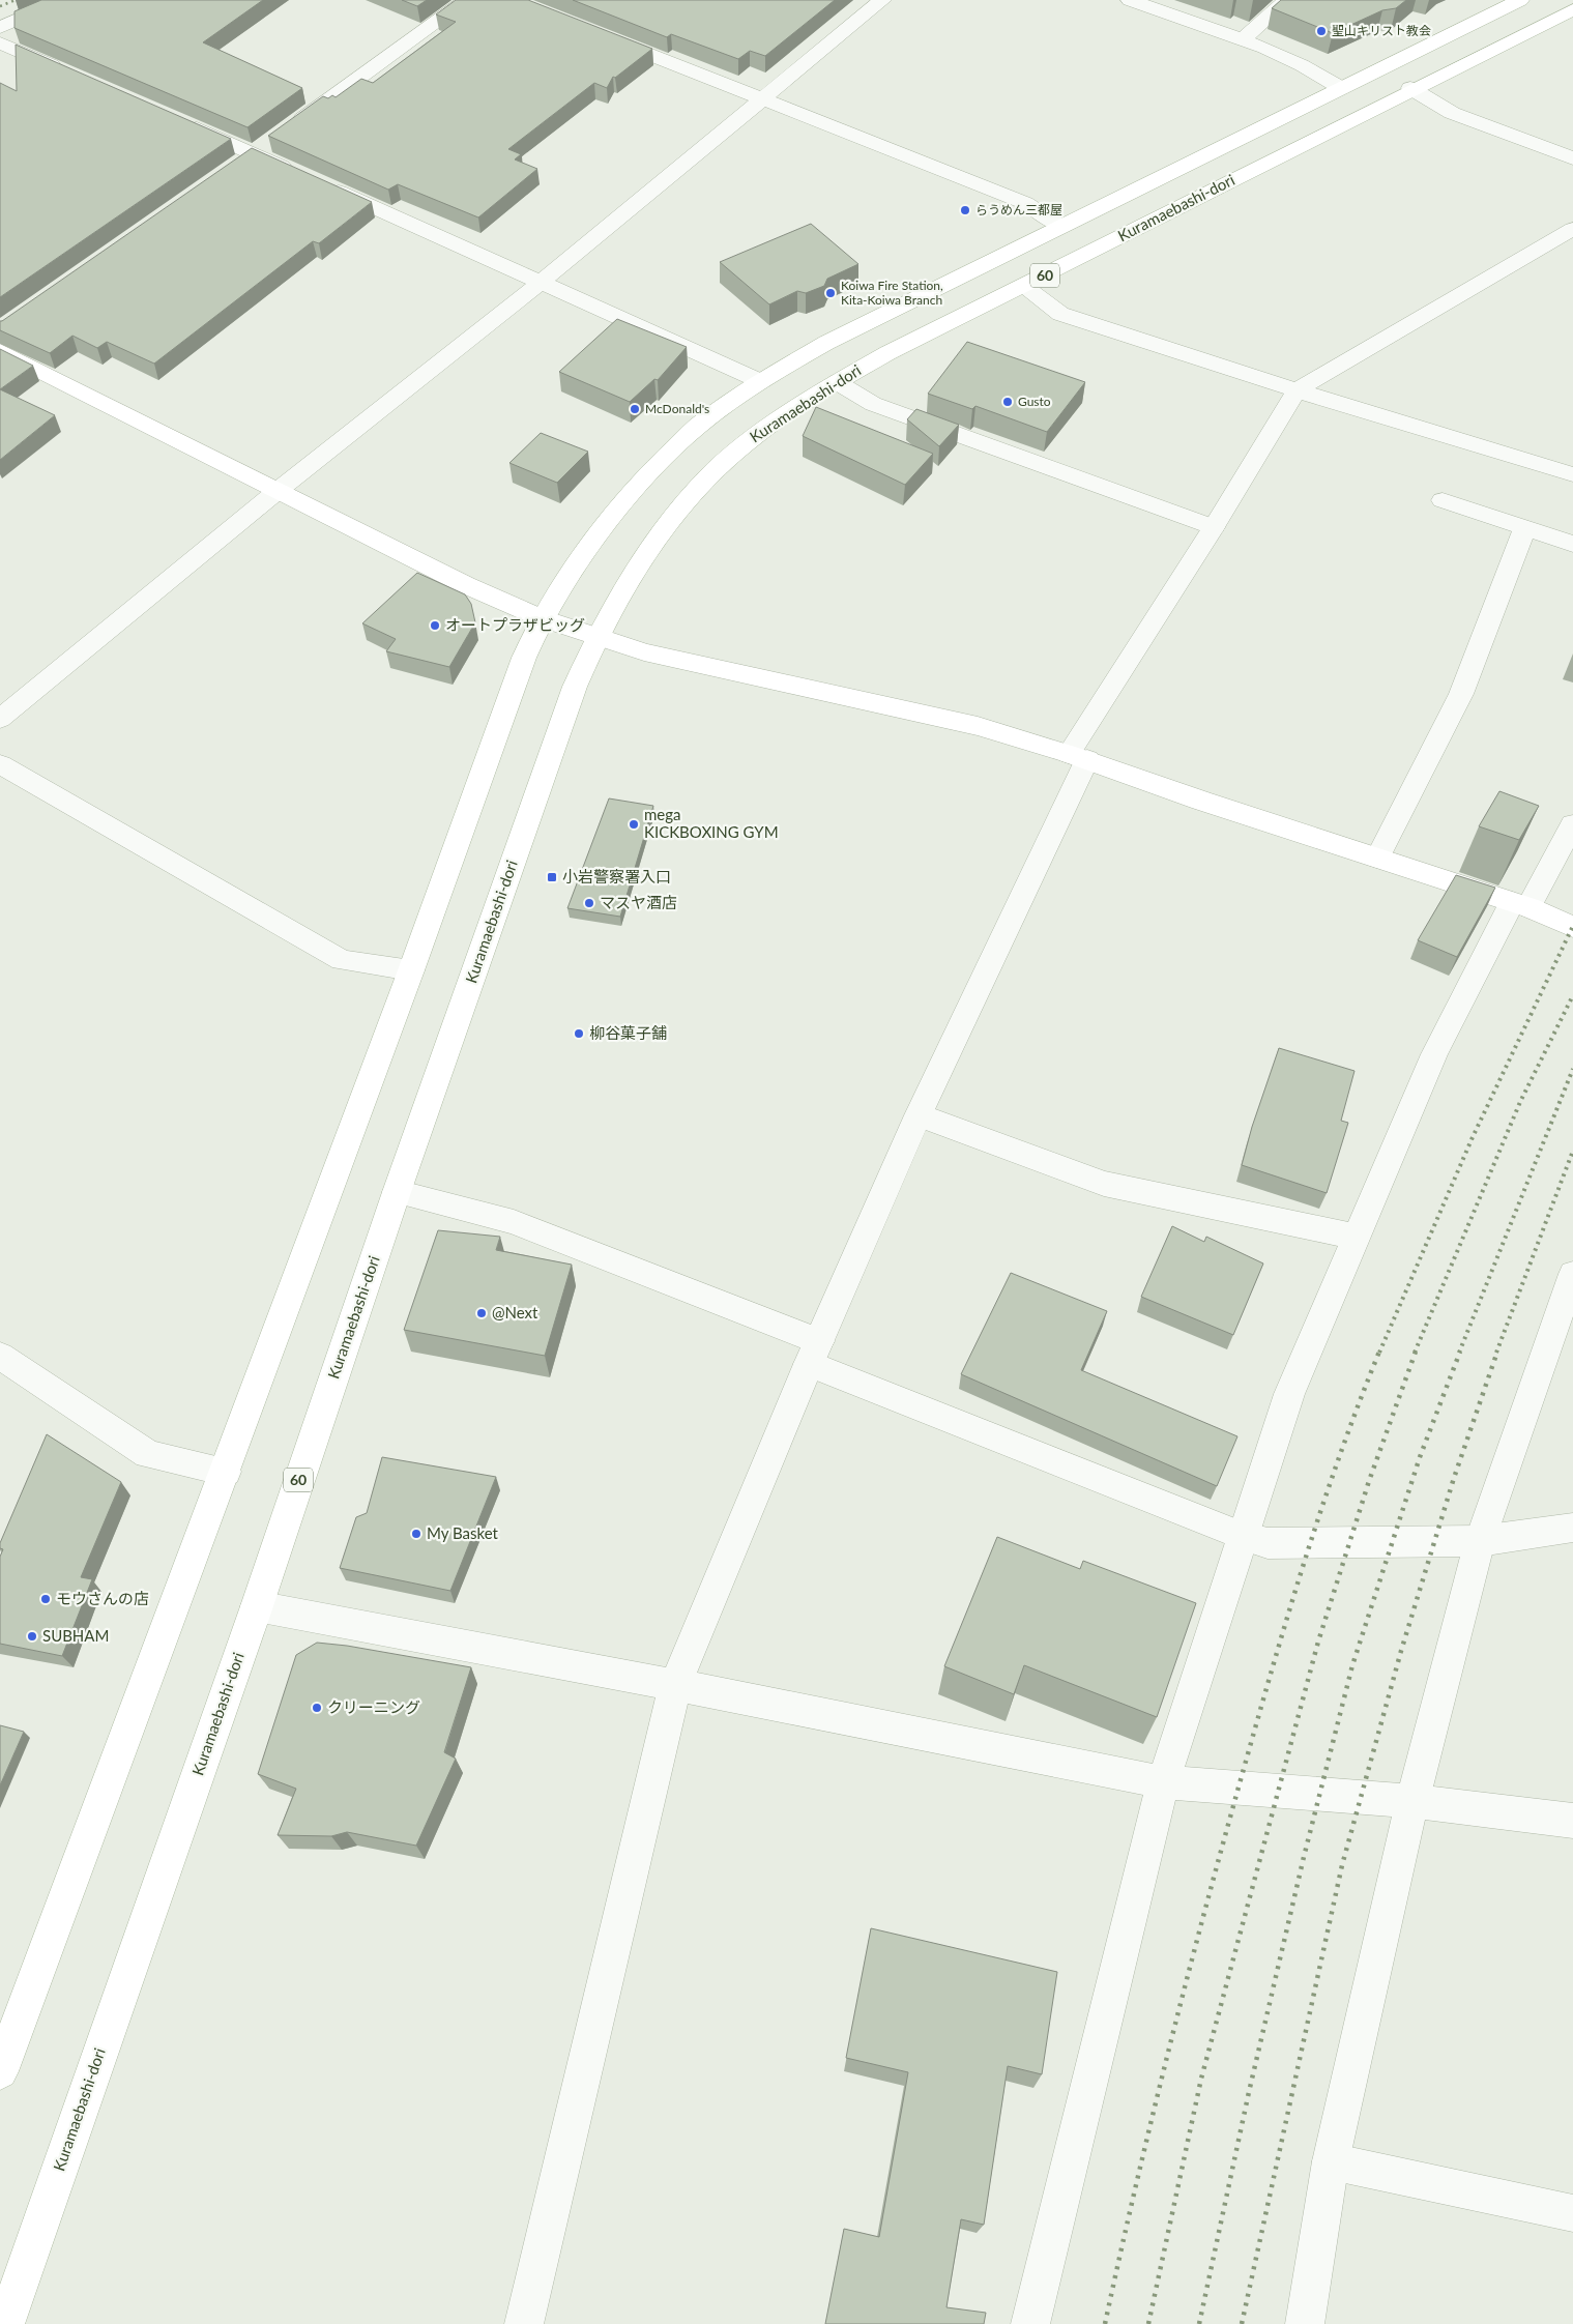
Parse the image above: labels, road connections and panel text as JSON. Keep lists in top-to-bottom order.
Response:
{
  "streets": {
    "main road": ["Kuramaebashi-dori", "60"]
  },
  "places": {
    "other": [
      "聖山キリスト教会",
      "らうめん三都屋",
      "Koiwa Fire Station, Kita-Koiwa Branch",
      "Gusto",
      "McDonald's",
      "オートプラザビッグ",
      "mega KICKBOXING GYM",
      "マスヤ酒店",
      "柳谷菓子舗",
      "@Next",
      "My Basket",
      "モウさんの店",
      "SUBHAM",
      "クリーニング"
    ],
    "transit": ["小岩警察署入口"]
  }
}
